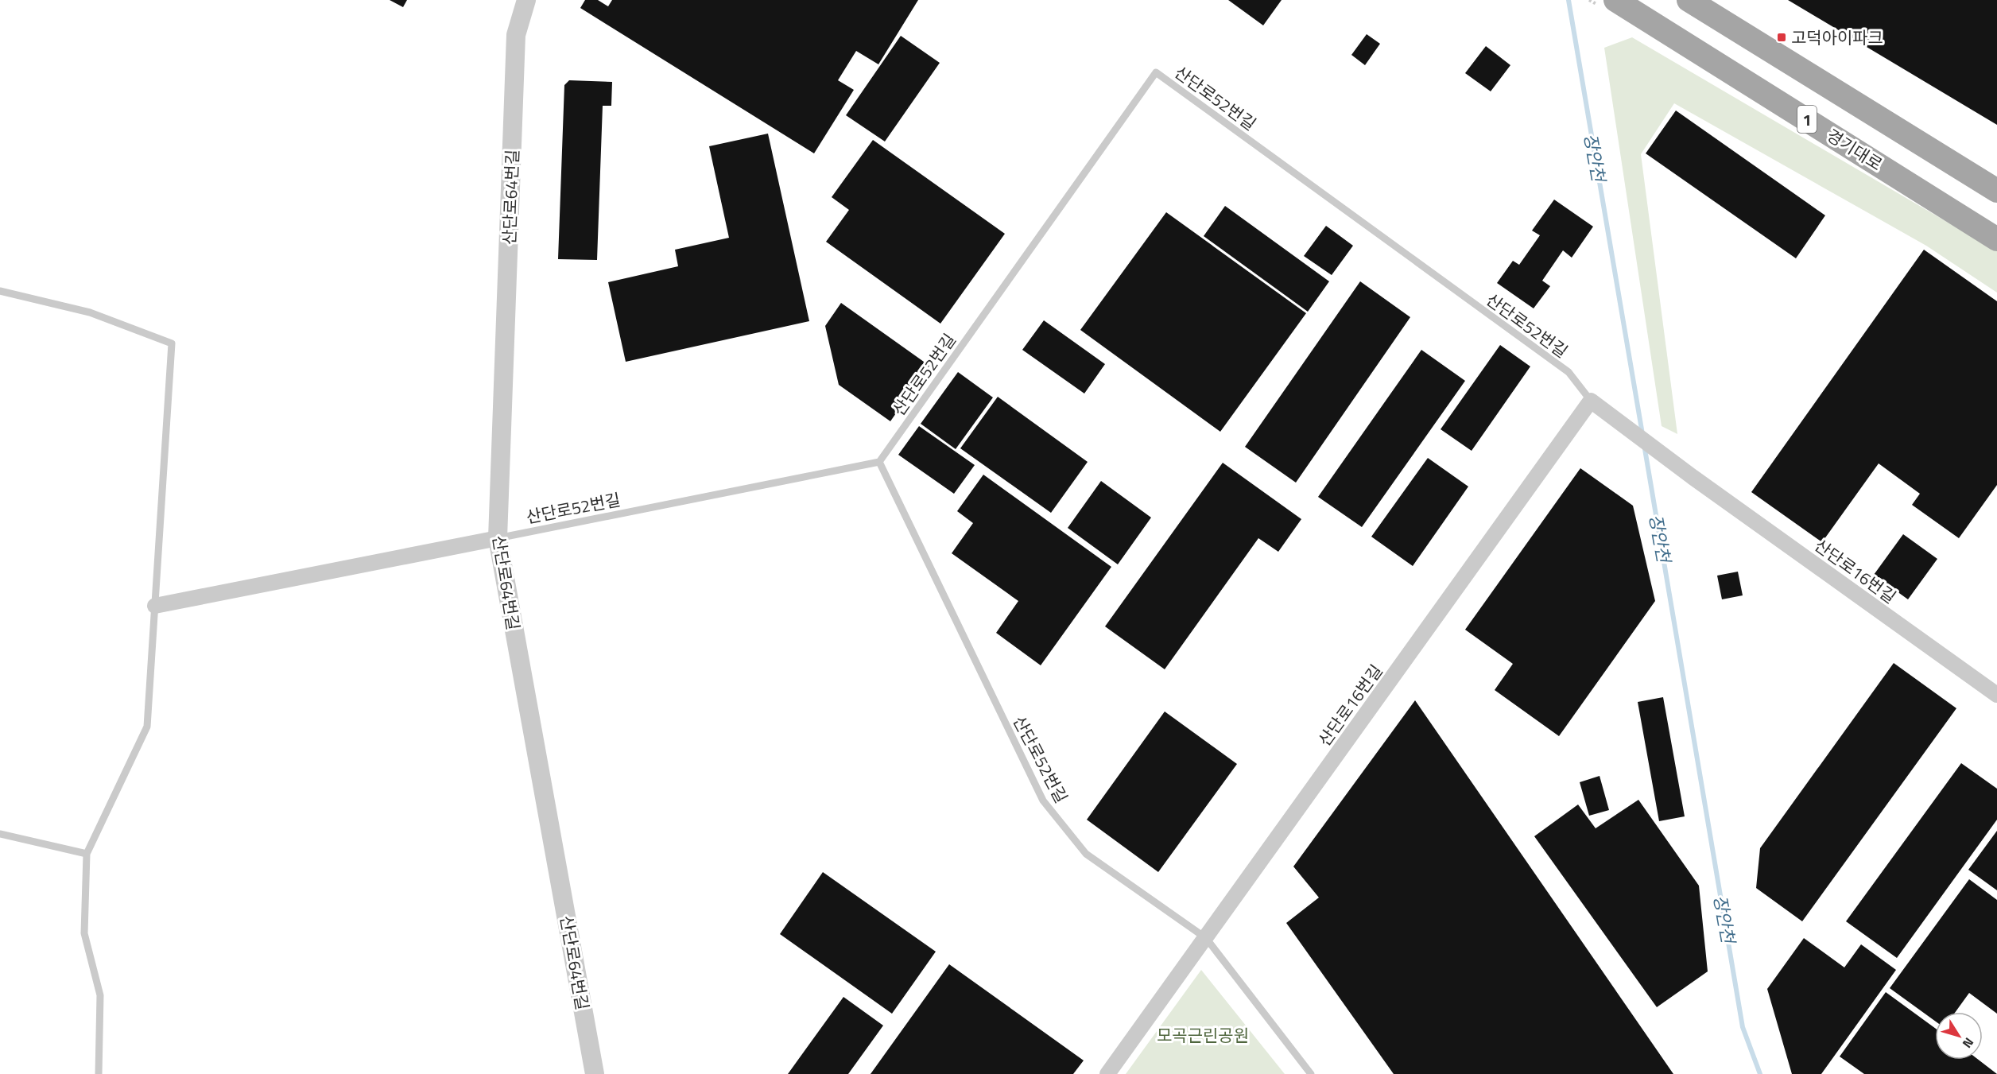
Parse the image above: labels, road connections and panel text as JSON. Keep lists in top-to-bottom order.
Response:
{
  "streets": {
    "main road": ["1", "경기대로"],
    "street": ["산단로64번길", "산단로16번길"],
    "lane": ["산단로52번길"]
  },
  "crossings": [
    ["산단로52번길", "산단로64번길"],
    ["산단로52번길", "산단로16번길"]
  ],
  "water": ["장안천"],
  "parks": ["모곡근린공원"],
  "places": {
    "transit": ["고덕아이파크"]
  },
  "north": "bottom right"
}
